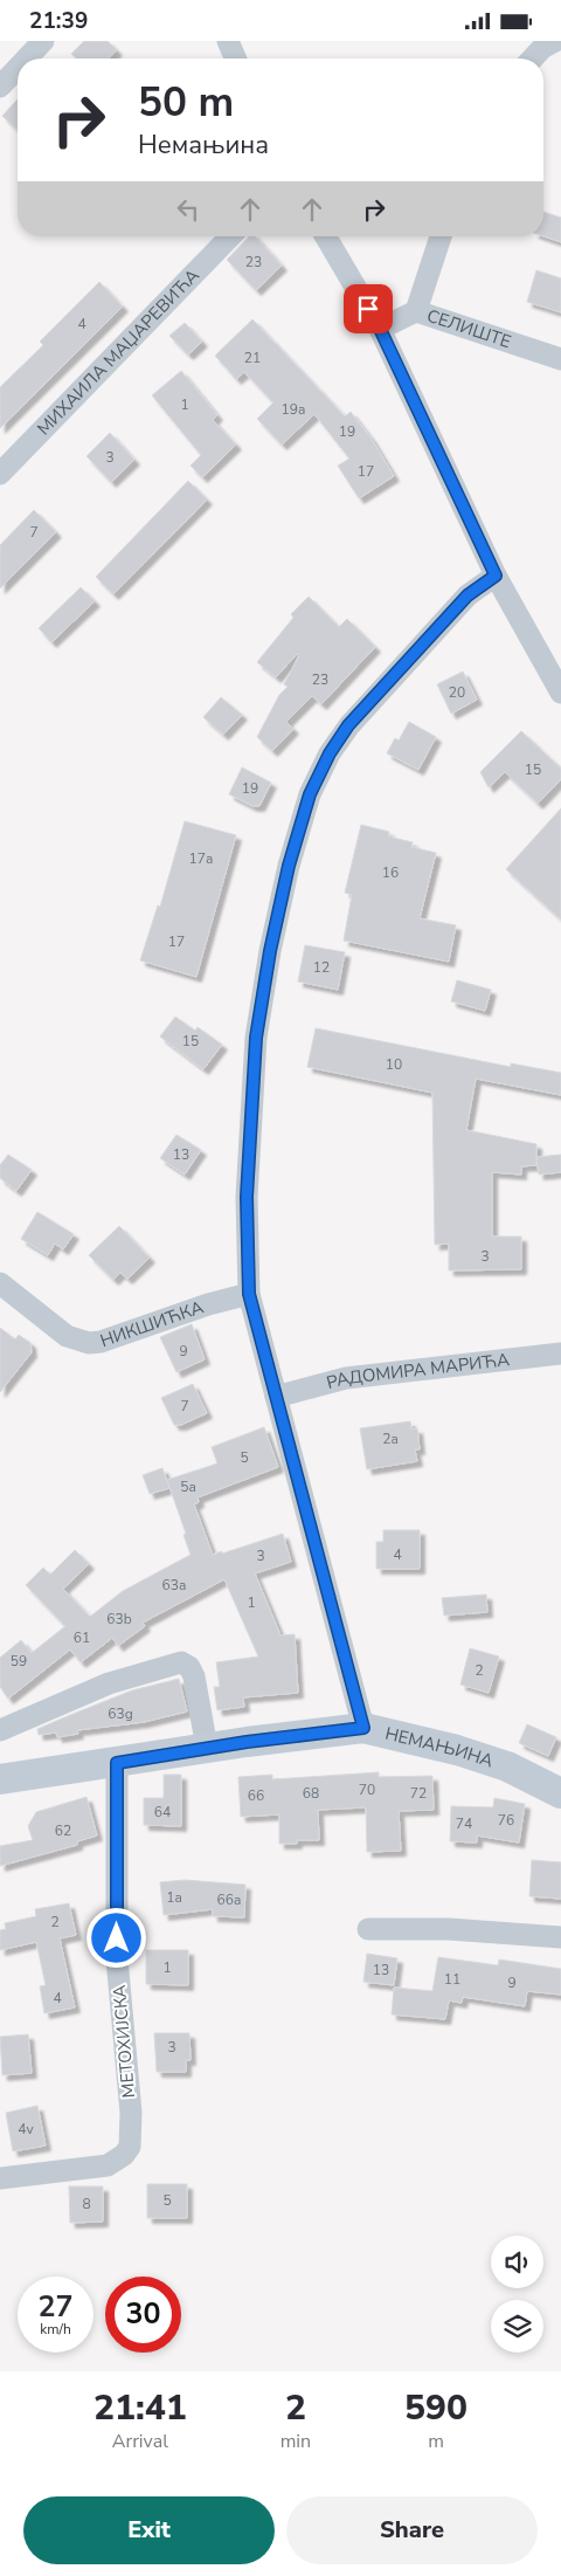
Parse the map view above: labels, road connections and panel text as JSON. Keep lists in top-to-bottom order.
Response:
{
  "streets": {
    "street": [
      "СЕЛИШТЕ",
      "МИХАИЛА МАЏАРЕВИЋА",
      "НИКШИЋКА",
      "РАДОМИРА МАРИЋА",
      "НЕМАЊИНА",
      "МЕТОХИЈСКА"
    ]
  },
  "crossings": [
    ["НЕМАЊИНА", "МЕТОХИЈСКА"]
  ],
  "house_numbers": [
    "23",
    "4",
    "21",
    "1",
    "19a",
    "19",
    "3",
    "17",
    "7",
    "23",
    "20",
    "15",
    "19",
    "17a",
    "16",
    "17",
    "12",
    "15",
    "10",
    "13",
    "3",
    "9",
    "7",
    "2a",
    "5",
    "5a",
    "4",
    "3",
    "63a",
    "1",
    "63b",
    "61",
    "59",
    "2",
    "63g",
    "70",
    "68",
    "72",
    "66",
    "64",
    "76",
    "74",
    "62",
    "1a",
    "66a",
    "2",
    "1",
    "13",
    "11",
    "9",
    "4",
    "3",
    "4v",
    "5",
    "8"
  ],
  "page": {
    "status": "21:39",
    "turn": ["50 m", "Немањина"],
    "speed": "27 km/h",
    "limit": "30",
    "eta": [
      "21:41",
      "Arrival",
      "2",
      "min",
      "590",
      "m"
    ],
    "buttons": ["Exit", "Share"]
  }
}
